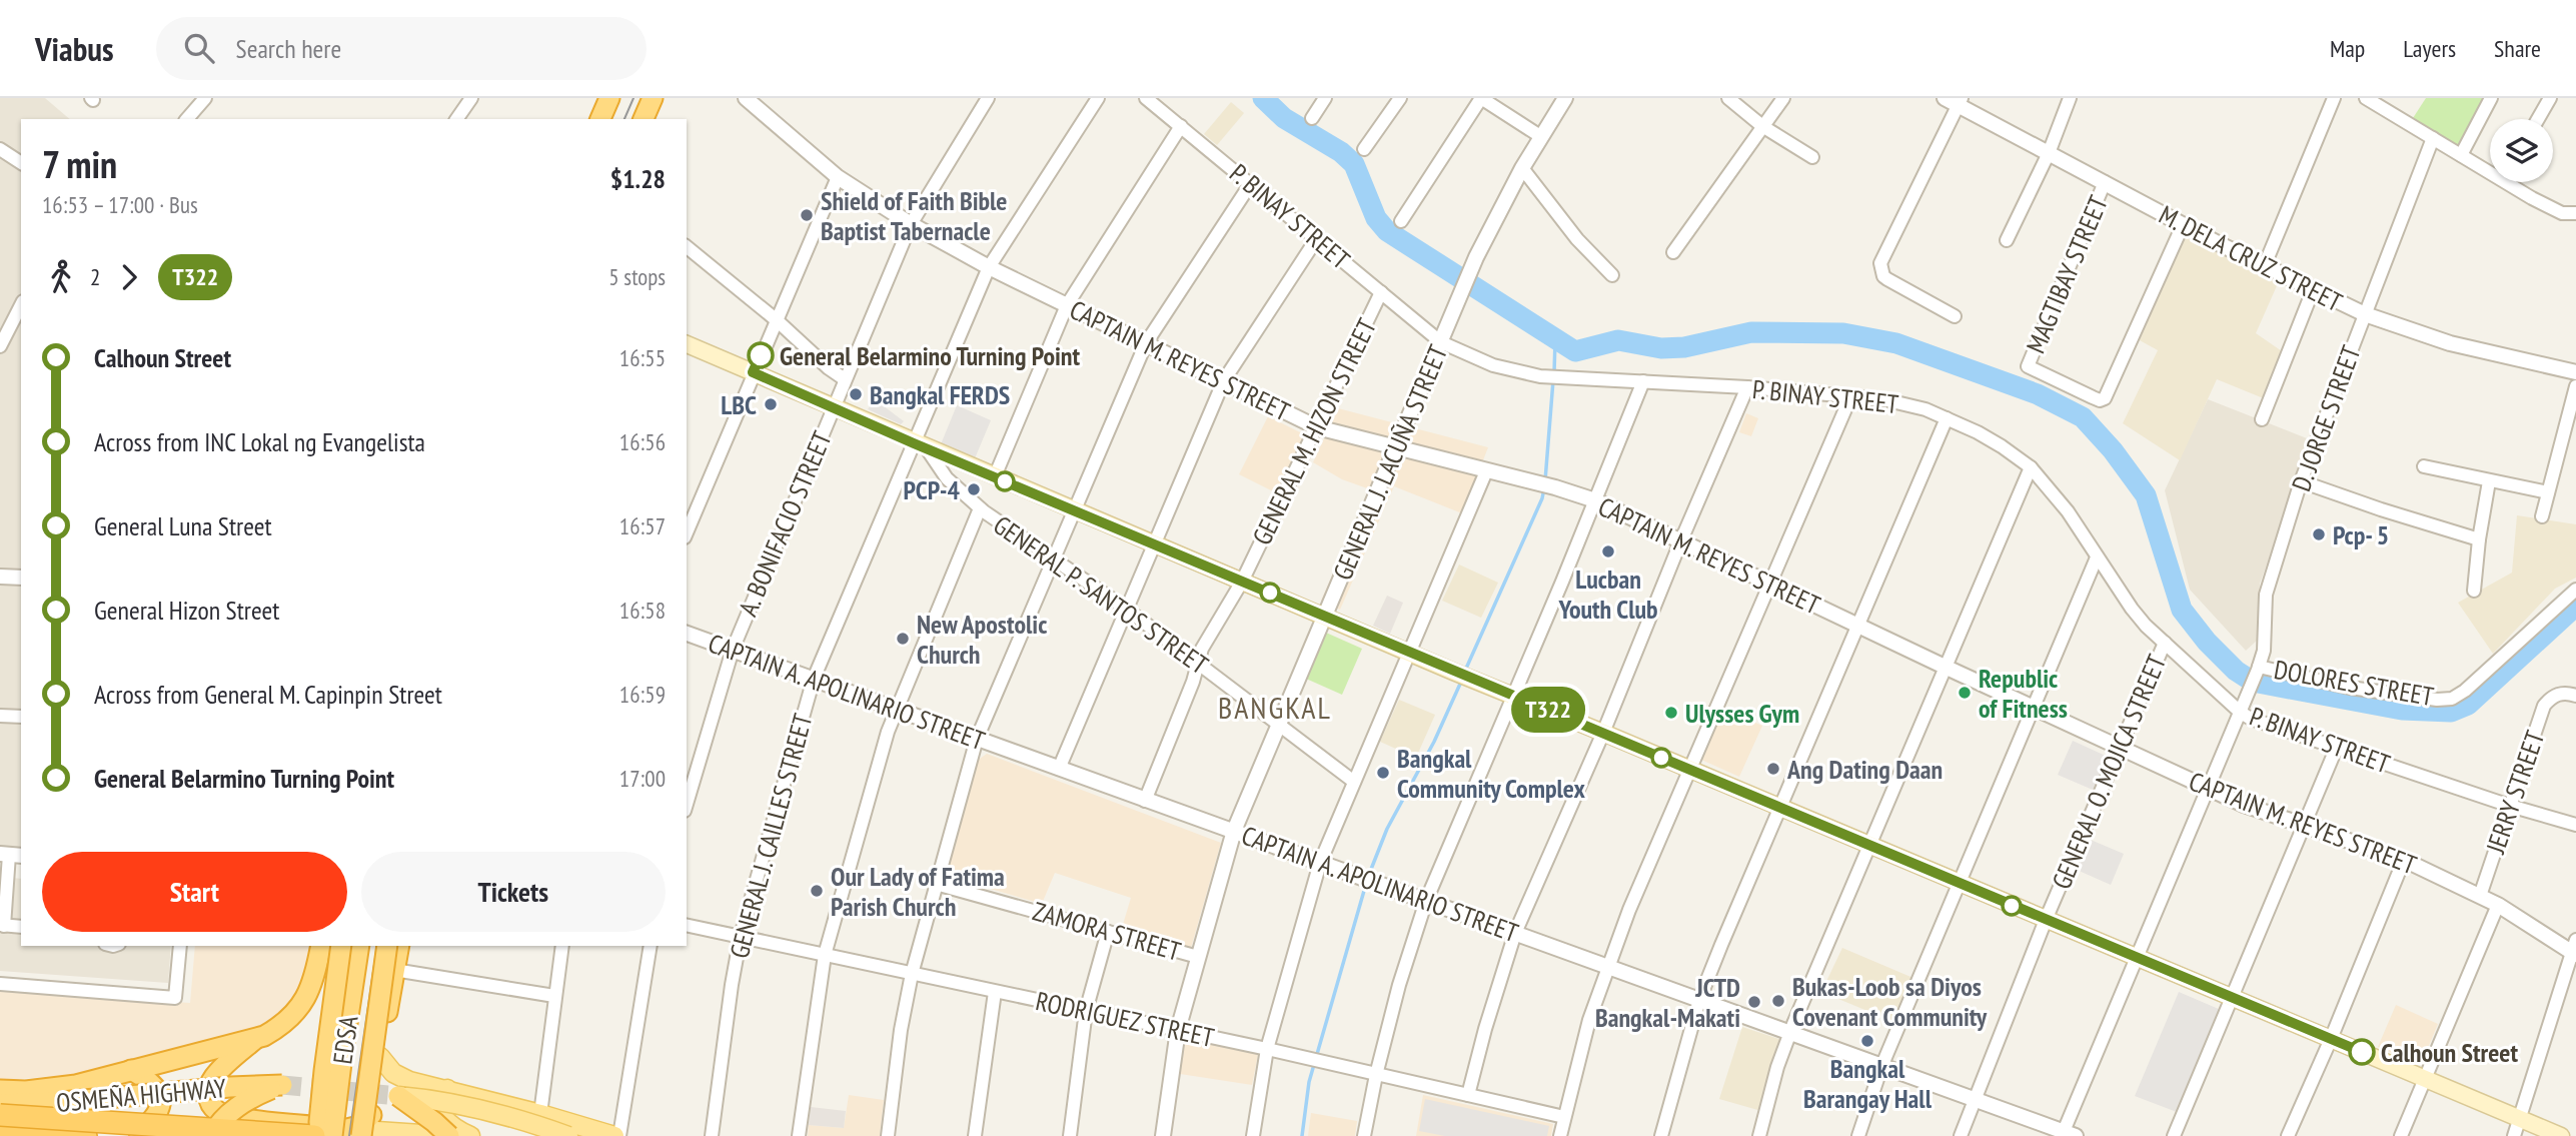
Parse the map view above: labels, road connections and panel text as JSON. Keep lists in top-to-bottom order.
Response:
{
  "streets": {
    "highway": ["EDSA", "OSMEÑA HIGHWAY"],
    "street": [
      "P. BINAY STREET",
      "M. DELA CRUZ STREET",
      "MAGTIBAY STREET",
      "CAPTAIN M. REYES STREET",
      "D. JORGE STREET",
      "GENERAL M. HIZON STREET",
      "GENERAL J. LACUÑA STREET",
      "A. BONIFACIO STREET",
      "GENERAL P. SANTOS STREET",
      "DOLORES STREET",
      "CAPTAIN A. APOLINARIO STREET",
      "GENERAL O. MOJICA STREET",
      "JERRY STREET",
      "GENERAL J. CAILLES STREET",
      "ZAMORA STREET",
      "RODRIGUEZ STREET"
    ]
  },
  "crossings": [
    ["P. BINAY STREET", "D. JORGE STREET"],
    ["P. BINAY STREET", "GENERAL M. HIZON STREET"],
    ["P. BINAY STREET", "GENERAL J. LACUÑA STREET"],
    ["P. BINAY STREET", "GENERAL O. MOJICA STREET"],
    ["P. BINAY STREET", "JERRY STREET"],
    ["M. DELA CRUZ STREET", "MAGTIBAY STREET"],
    ["M. DELA CRUZ STREET", "D. JORGE STREET"],
    ["CAPTAIN M. REYES STREET", "D. JORGE STREET"],
    ["CAPTAIN M. REYES STREET", "GENERAL M. HIZON STREET"],
    ["CAPTAIN M. REYES STREET", "GENERAL J. LACUÑA STREET"],
    ["CAPTAIN M. REYES STREET", "A. BONIFACIO STREET"],
    ["CAPTAIN M. REYES STREET", "GENERAL O. MOJICA STREET"],
    ["CAPTAIN M. REYES STREET", "JERRY STREET"],
    ["CAPTAIN M. REYES STREET", "GENERAL J. CAILLES STREET"],
    ["D. JORGE STREET", "DOLORES STREET"],
    ["D. JORGE STREET", "CAPTAIN A. APOLINARIO STREET"],
    ["GENERAL M. HIZON STREET", "GENERAL P. SANTOS STREET"],
    ["GENERAL M. HIZON STREET", "CAPTAIN A. APOLINARIO STREET"],
    ["GENERAL J. LACUÑA STREET", "GENERAL P. SANTOS STREET"],
    ["GENERAL J. LACUÑA STREET", "CAPTAIN A. APOLINARIO STREET"],
    ["GENERAL J. LACUÑA STREET", "ZAMORA STREET"],
    ["GENERAL J. LACUÑA STREET", "RODRIGUEZ STREET"],
    ["A. BONIFACIO STREET", "CAPTAIN A. APOLINARIO STREET"],
    ["GENERAL P. SANTOS STREET", "GENERAL J. CAILLES STREET"],
    ["CAPTAIN A. APOLINARIO STREET", "GENERAL O. MOJICA STREET"],
    ["CAPTAIN A. APOLINARIO STREET", "GENERAL J. CAILLES STREET"],
    ["GENERAL J. CAILLES STREET", "RODRIGUEZ STREET"]
  ],
  "districts": ["BANGKAL"],
  "places": [
    "Shield of Faith Bible Baptist Tabernacle",
    "General Belarmino Turning Point",
    "Bangkal FERDS",
    "LBC",
    "PCP-4",
    "Pcp- 5",
    "Lucban Youth Club",
    "New Apostolic Church",
    "Republic of Fitness",
    "Ulysses Gym",
    "Ang Dating Daan",
    "Bangkal Community Complex",
    "Our Lady of Fatima Parish Church",
    "Bukas-Loob sa Diyos Covenant Community",
    "JCTD Bangkal-Makati",
    "Bangkal Barangay Hall",
    "Calhoun Street"
  ],
  "lines": ["bus line T322"],
  "page": {
    "header": "Viabus",
    "search": "Search here",
    "nav": ["Map", "Layers", "Share"],
    "on_map": "T322",
    "heading": ["7 min", "16:53 – 17:00 · Bus", "$1.28"],
    "legs": ["2", "T322", "5 stops"],
    "list": [
      {
        "name": "Calhoun Street",
        "value": "16:55"
      },
      {
        "name": "Across from INC Lokal ng Evangelista",
        "value": "16:56"
      },
      {
        "name": "General Luna Street",
        "value": "16:57"
      },
      {
        "name": "General Hizon Street",
        "value": "16:58"
      },
      {
        "name": "Across from General M. Capinpin Street",
        "value": "16:59"
      },
      {
        "name": "General Belarmino Turning Point",
        "value": "17:00"
      }
    ],
    "buttons": ["Start", "Tickets"]
  }
}
